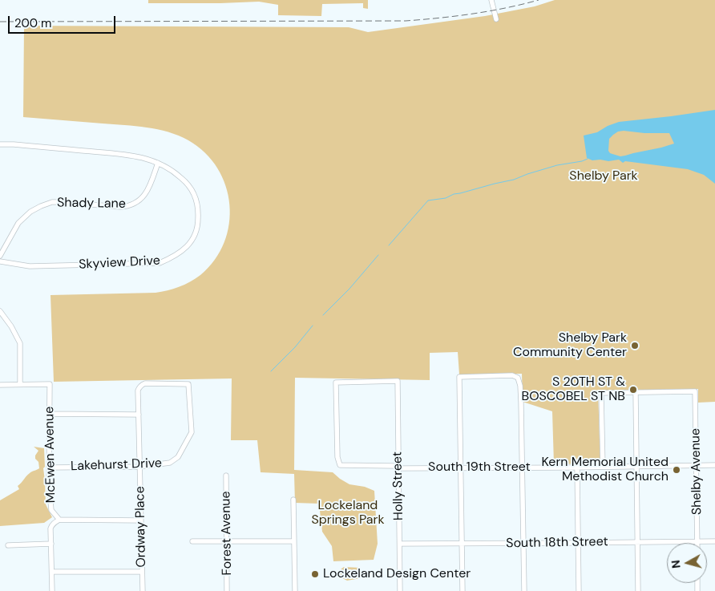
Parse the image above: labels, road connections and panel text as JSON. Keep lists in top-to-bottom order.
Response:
{
  "streets": {
    "street": [
      "Shady Lane",
      "Skyview Drive",
      "McEwen Avenue",
      "Lakehurst Drive",
      "South 19th Street",
      "Shelby Avenue",
      "Holly Street",
      "Ordway Place",
      "Forest Avenue",
      "South 18th Street"
    ]
  },
  "crossings": [
    ["Shady Lane", "Skyview Drive"],
    ["McEwen Avenue", "Lakehurst Drive"],
    ["Lakehurst Drive", "Ordway Place"],
    ["South 19th Street", "Shelby Avenue"],
    ["South 19th Street", "Holly Street"],
    ["Shelby Avenue", "South 18th Street"],
    ["Holly Street", "South 18th Street"]
  ],
  "parks": ["Shelby Park", "Lockeland Springs Park"],
  "places": [
    "Shelby Park Community Center",
    "S 20TH ST & BOSCOBEL ST NB",
    "Kern Memorial United Methodist Church",
    "Lockeland Design Center"
  ],
  "scale_bar": "200 m",
  "north": "left"
}
